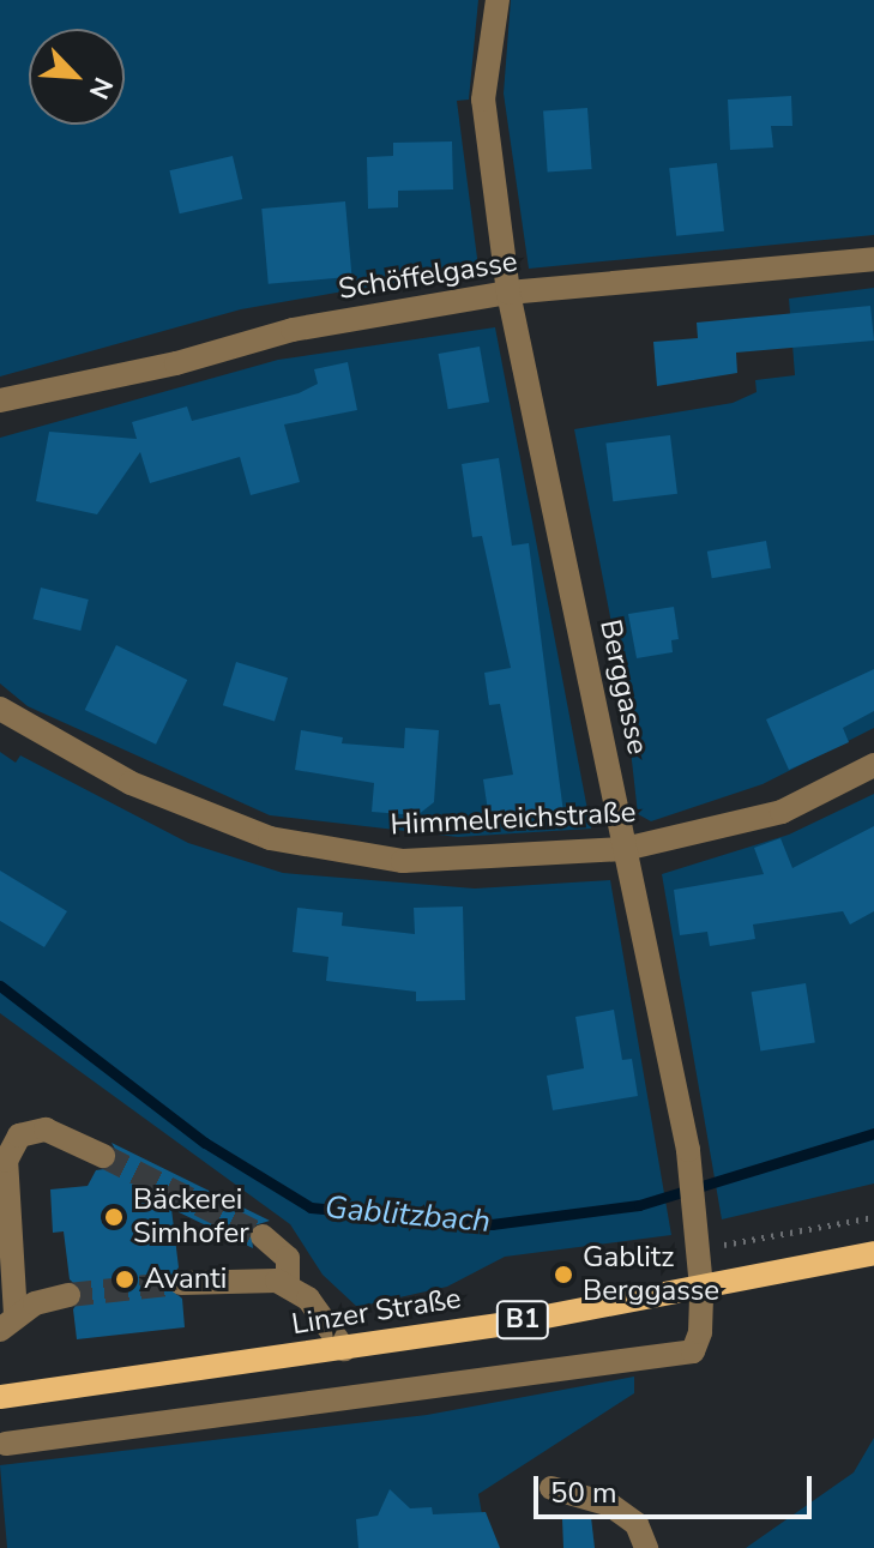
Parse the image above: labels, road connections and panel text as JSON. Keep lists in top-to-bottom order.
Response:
{
  "streets": {
    "main road": ["Linzer Straße", "B1"],
    "street": ["Schöffelgasse", "Berggasse", "Himmelreichstraße"]
  },
  "crossings": [
    ["Schöffelgasse", "Berggasse"],
    ["Berggasse", "Himmelreichstraße"],
    ["Berggasse", "Linzer Straße"]
  ],
  "water": ["Gablitzbach"],
  "places": ["Bäckerei Simhofer", "Gablitz Berggasse", "Avanti"],
  "scale_bar": "50 m",
  "north": "bottom right"
}
